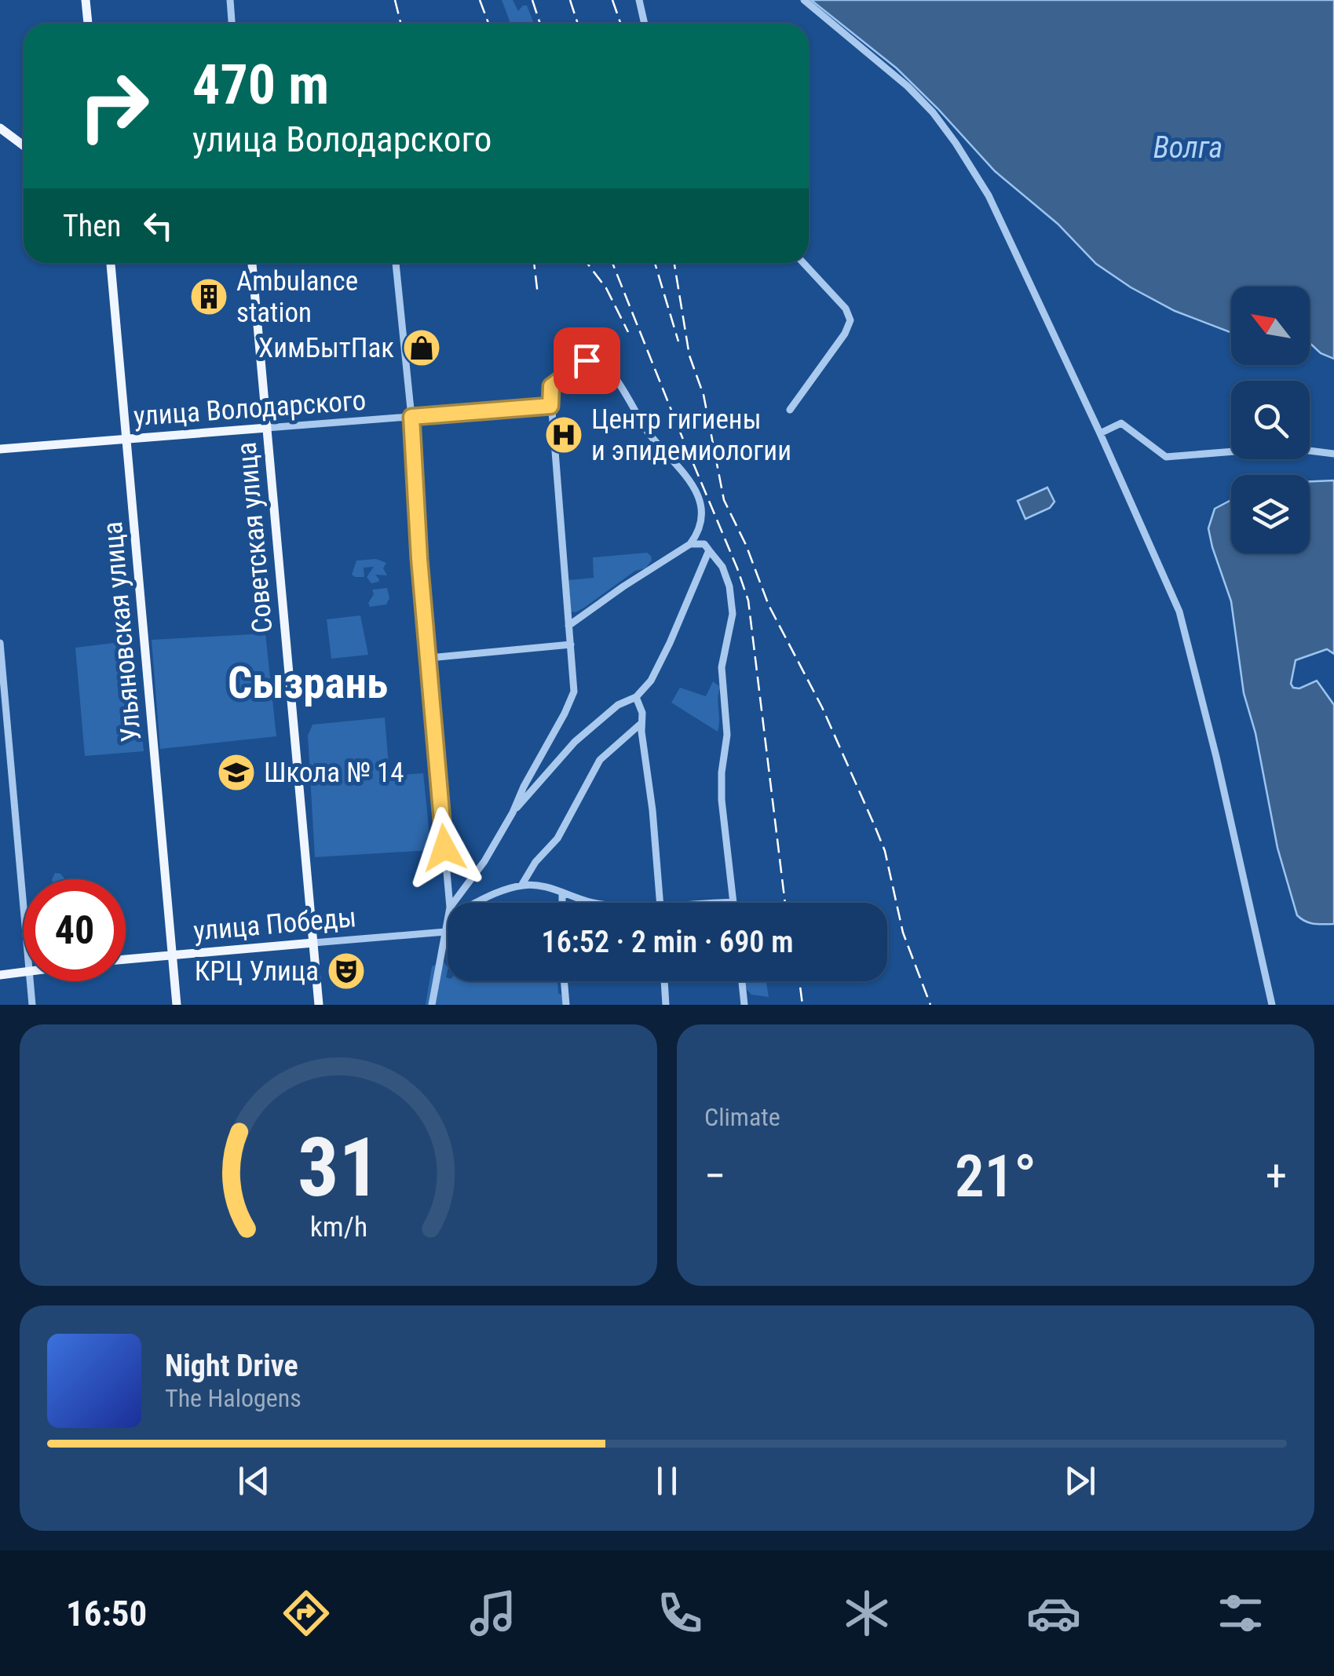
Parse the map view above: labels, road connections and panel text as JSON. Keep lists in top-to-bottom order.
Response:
{
  "streets": {
    "main road": [
      "улица Володарского",
      "Советская улица",
      "Ульяновская улица",
      "улица Победы"
    ]
  },
  "crossings": [
    ["улица Володарского", "Советская улица"],
    ["улица Володарского", "Ульяновская улица"],
    ["Советская улица", "улица Победы"],
    ["Ульяновская улица", "улица Победы"]
  ],
  "districts": ["Сызрань"],
  "water": ["Волга"],
  "places": {
    "building": ["Ambulance station"],
    "shop": ["ХимБытПак"],
    "hospital": ["Центр гигиены и эпидемиологии"],
    "school or university": ["Школа № 14"],
    "theatre": ["КРЦ Улица"]
  },
  "north": "top left",
  "page": {
    "turn": ["470 m", "улица Володарского"],
    "then": "Then",
    "limit": "40",
    "trip": "16:52 · 2 min · 690 m",
    "tile": "Climate",
    "heat": ["−", "21°", "+"],
    "song": ["Night Drive", "The Halogens"],
    "tabs": "16:50",
    "gauge": ["31", "km/h"]
  }
}
